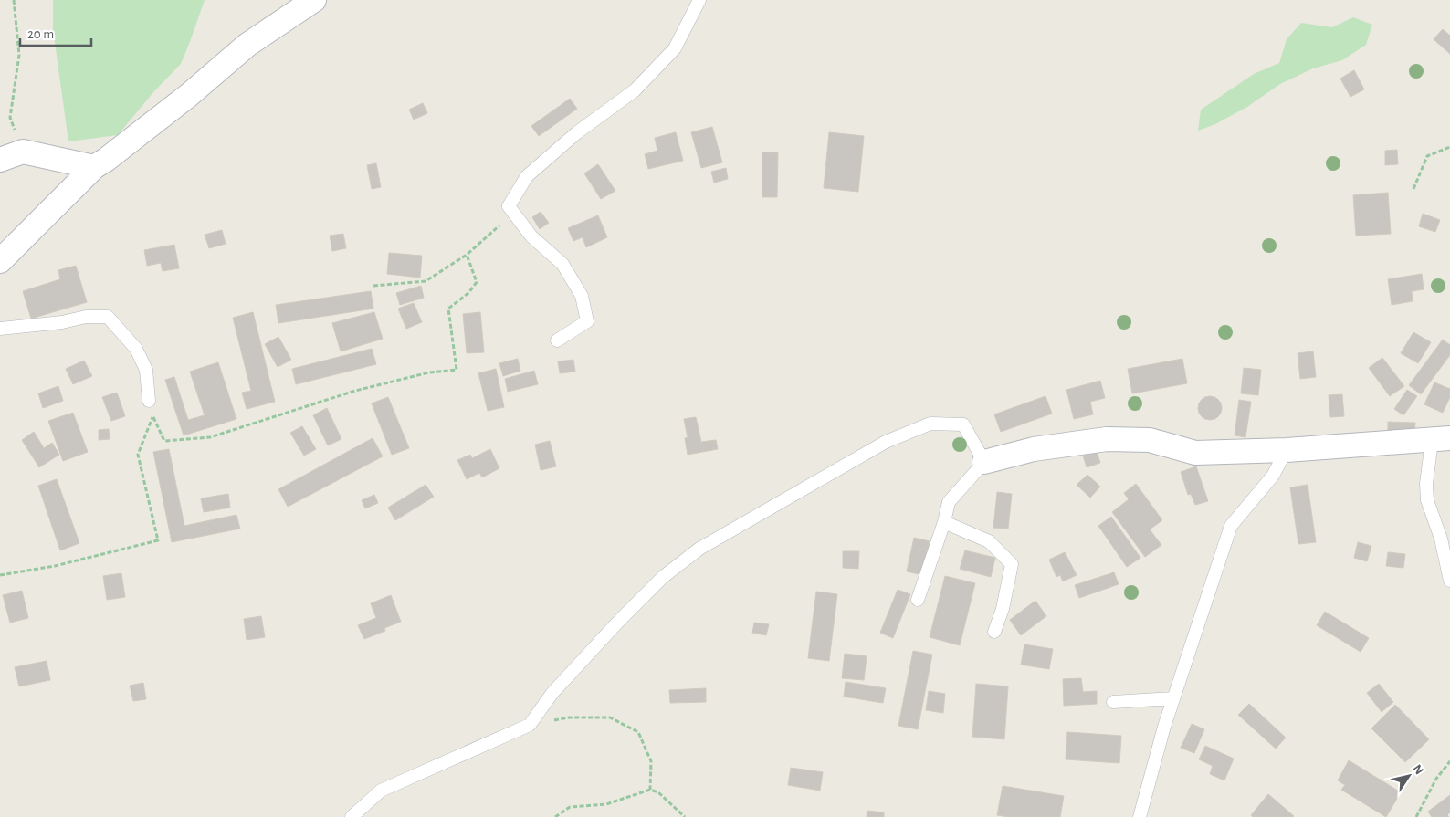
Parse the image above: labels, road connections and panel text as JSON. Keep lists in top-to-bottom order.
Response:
{
  "scale_bar": "20 m",
  "north": "top right"
}
